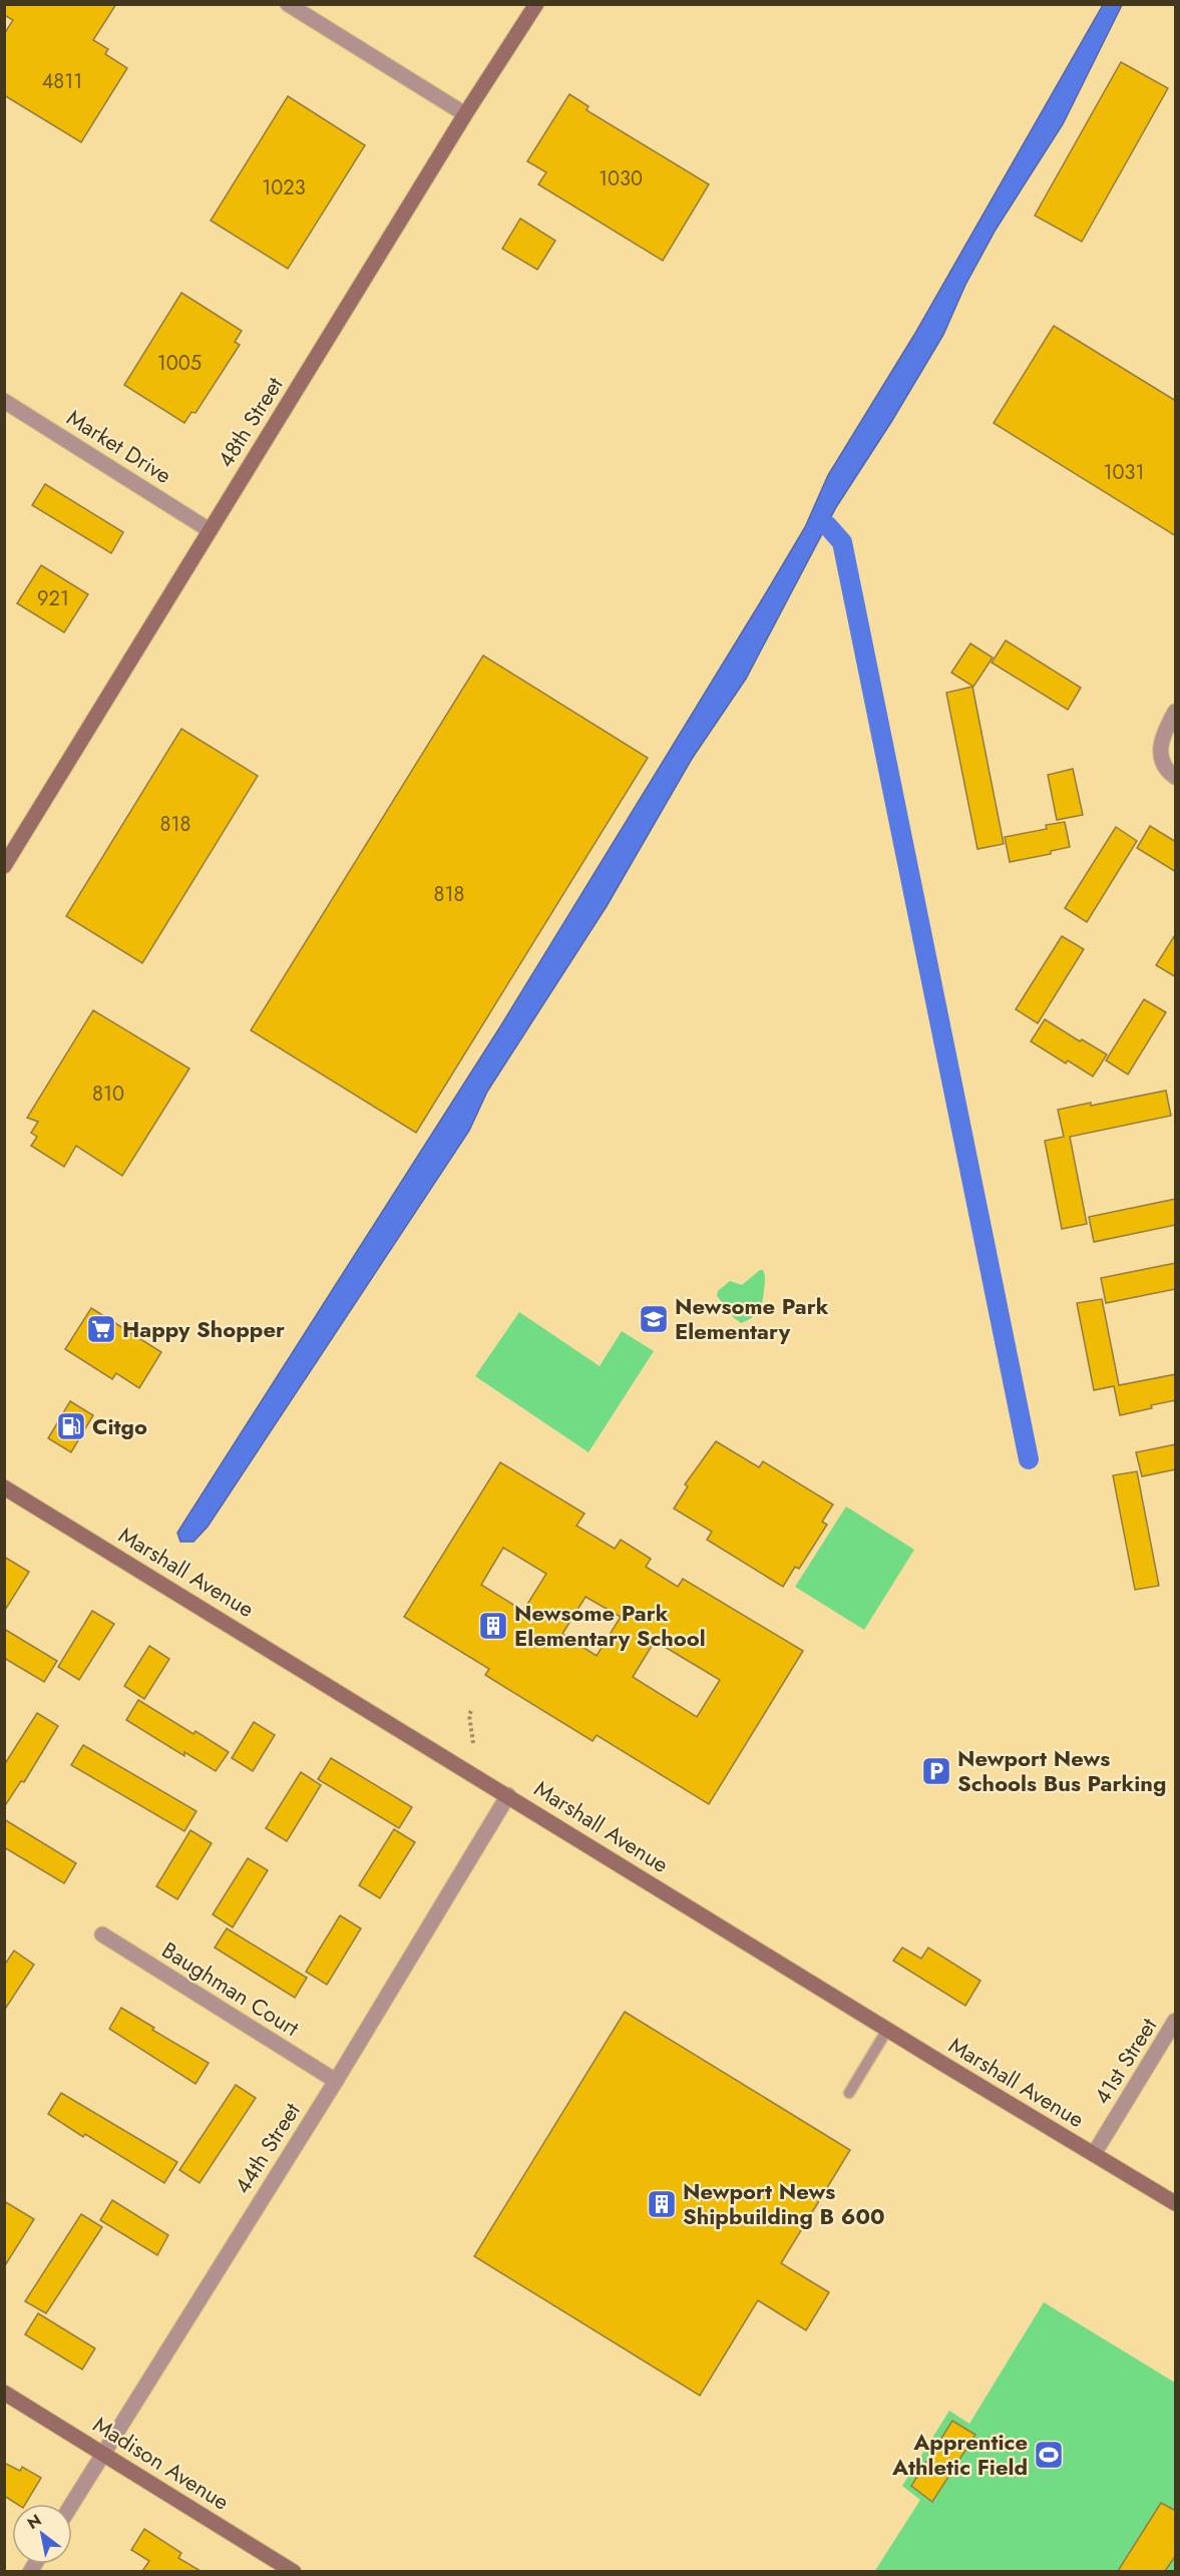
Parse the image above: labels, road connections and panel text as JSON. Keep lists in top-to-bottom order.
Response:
{
  "streets": {
    "street": [
      "48th Street",
      "Market Drive",
      "Marshall Avenue",
      "Baughman Court",
      "41st Street",
      "44th Street",
      "Madison Avenue"
    ]
  },
  "crossings": [
    ["48th Street", "Market Drive"],
    ["Marshall Avenue", "41st Street"],
    ["Marshall Avenue", "44th Street"],
    ["Baughman Court", "44th Street"],
    ["44th Street", "Madison Avenue"]
  ],
  "places": {
    "school or university": ["Newsome Park Elementary"],
    "supermarket": ["Happy Shopper"],
    "fuel station": ["Citgo"],
    "building": ["Newsome Park Elementary School", "Newport News Shipbuilding B 600"],
    "parking": ["Newport News Schools Bus Parking"],
    "sports": ["Apprentice Athletic Field"]
  },
  "house_numbers": [
    "4811",
    "1030",
    "1023",
    "1005",
    "1031",
    "921",
    "818",
    "818",
    "810"
  ],
  "north": "top left"
}
